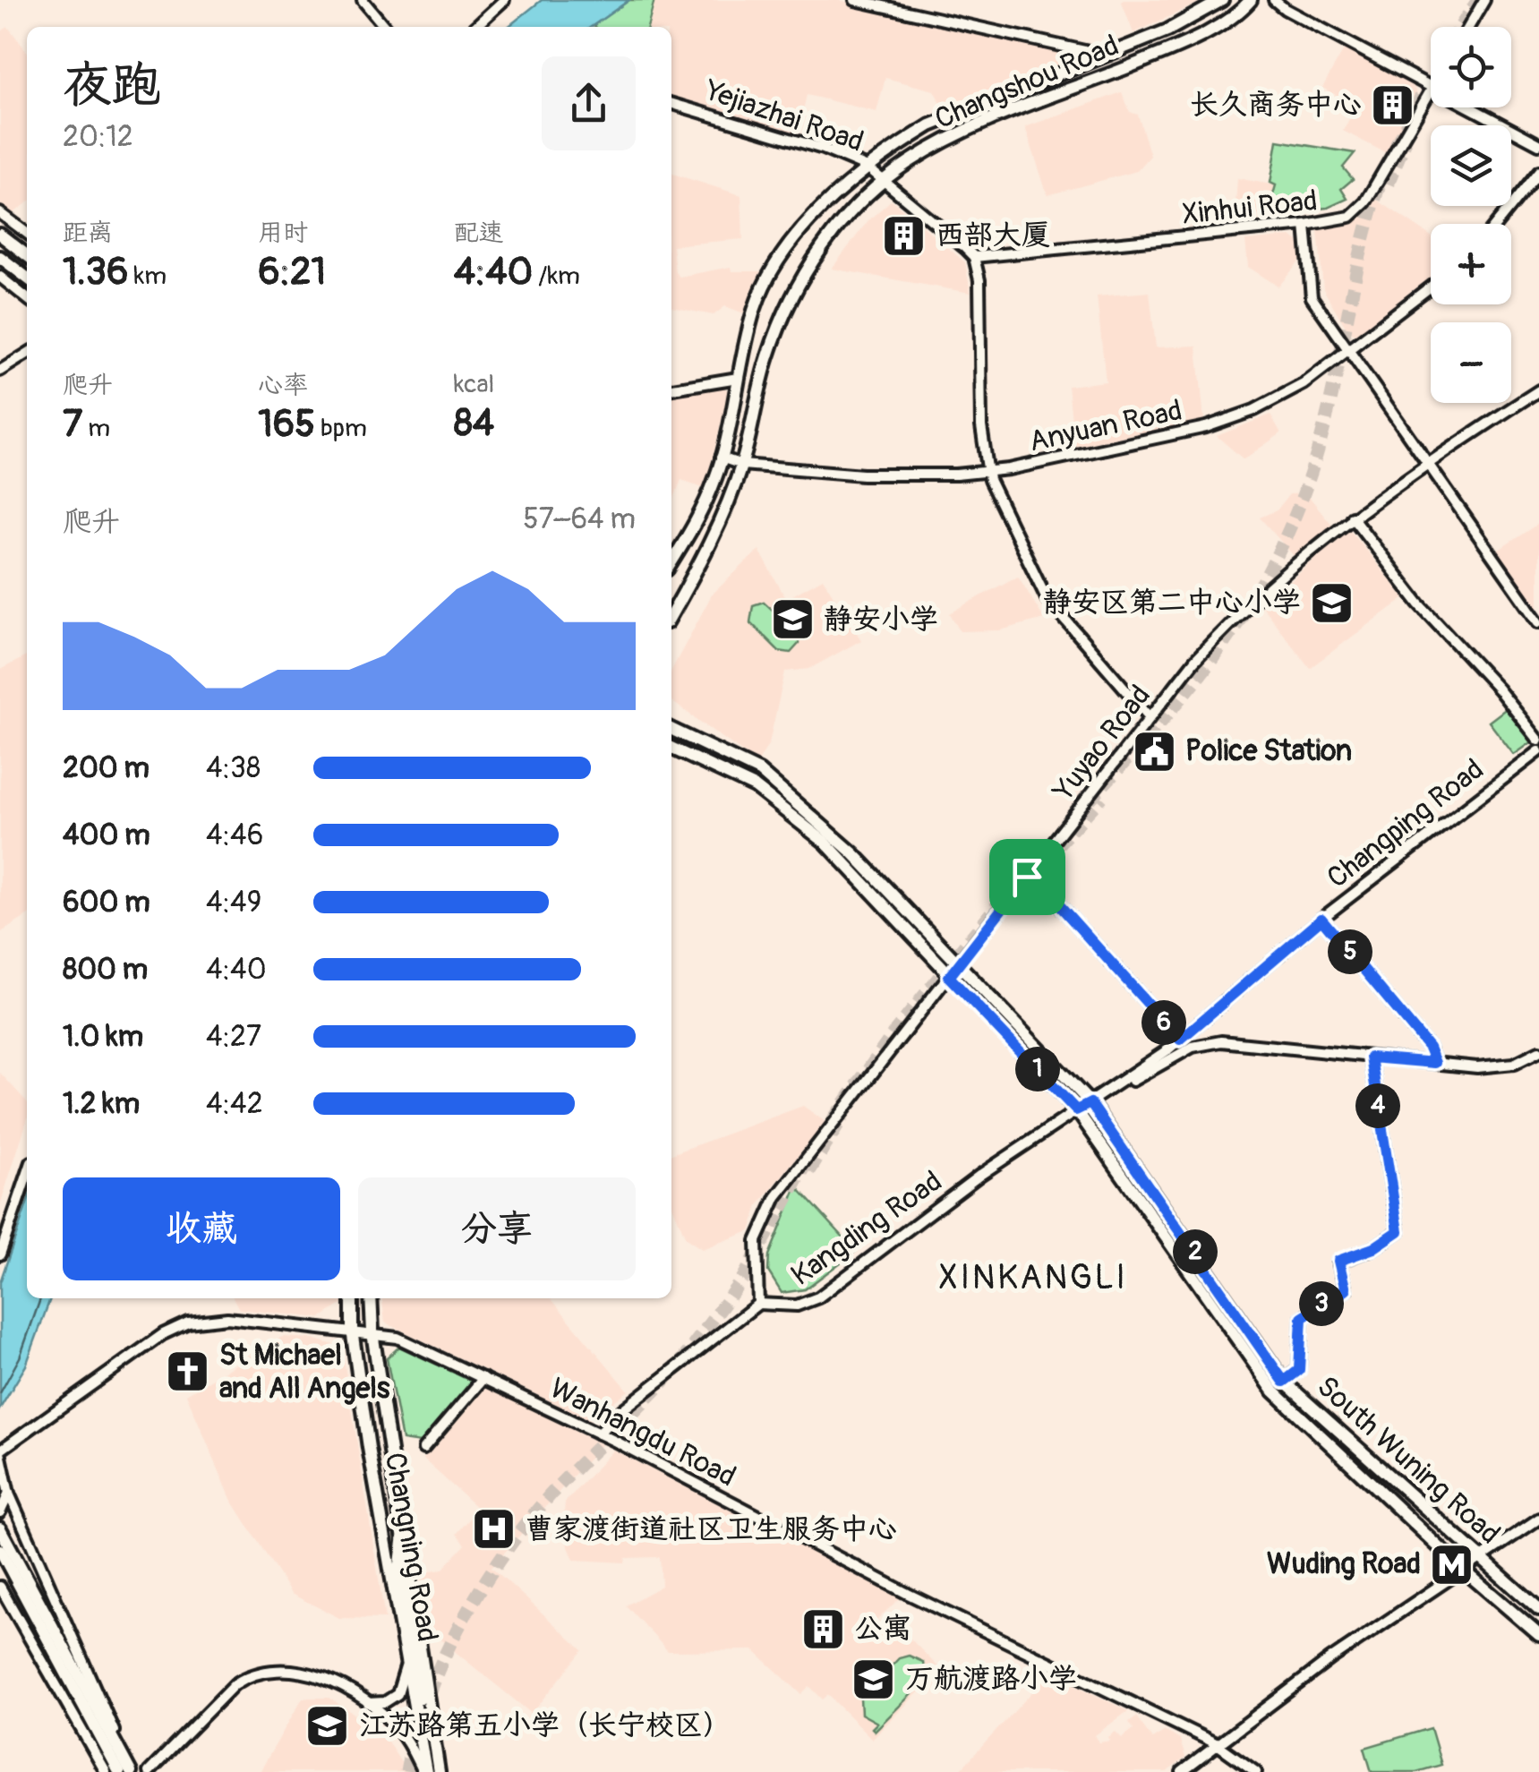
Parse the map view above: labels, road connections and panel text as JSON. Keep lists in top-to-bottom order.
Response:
{
  "streets": {
    "main road": ["Changshou Road", "South Wuning Road", "Changning Road"],
    "street": [
      "Yejiazhai Road",
      "Xinhui Road",
      "Anyuan Road",
      "Yuyao Road",
      "Changping Road",
      "Kangding Road",
      "Wanhangdu Road"
    ]
  },
  "crossings": [
    ["Changshou Road", "Yejiazhai Road"],
    ["Changshou Road", "Anyuan Road"],
    ["Yejiazhai Road", "Xinhui Road"],
    ["Yuyao Road", "Kangding Road"],
    ["Yuyao Road", "South Wuning Road"],
    ["Changping Road", "Kangding Road"],
    ["Kangding Road", "South Wuning Road"],
    ["Wanhangdu Road", "Changning Road"]
  ],
  "districts": ["XINKANGLI"],
  "places": {
    "building": ["长久商务中心", "西部大厦", "公寓"],
    "school or university": [
      "静安区第二中心小学",
      "静安小学",
      "万航渡路小学",
      "江苏路第五小学（长宁校区）"
    ],
    "public building": ["Police Station"],
    "church": ["St Michael and All Angels"],
    "hospital": ["曹家渡街道社区卫生服务中心"],
    "metro station": ["Wuding Road"]
  },
  "page": {
    "map_buttons": ["+", "−"],
    "heading": ["夜跑", "20:12"],
    "stats": [
      ["距离", "1.36 km"],
      ["用时", "6:21"],
      ["配速", "4:40 /km"],
      ["爬升", "7 m"],
      ["心率", "165 bpm"],
      ["kcal", "84"]
    ],
    "chart": ["爬升", "57–64 m"],
    "list": [
      {
        "name": "200 m",
        "note": "4:38"
      },
      {
        "name": "400 m",
        "note": "4:46"
      },
      {
        "name": "600 m",
        "note": "4:49"
      },
      {
        "name": "800 m",
        "note": "4:40"
      },
      {
        "name": "1.0 km",
        "note": "4:27"
      },
      {
        "name": "1.2 km",
        "note": "4:42"
      }
    ],
    "pins": [
      "5",
      "6",
      "1",
      "4",
      "2",
      "3"
    ],
    "buttons": ["收藏", "分享"]
  }
}
